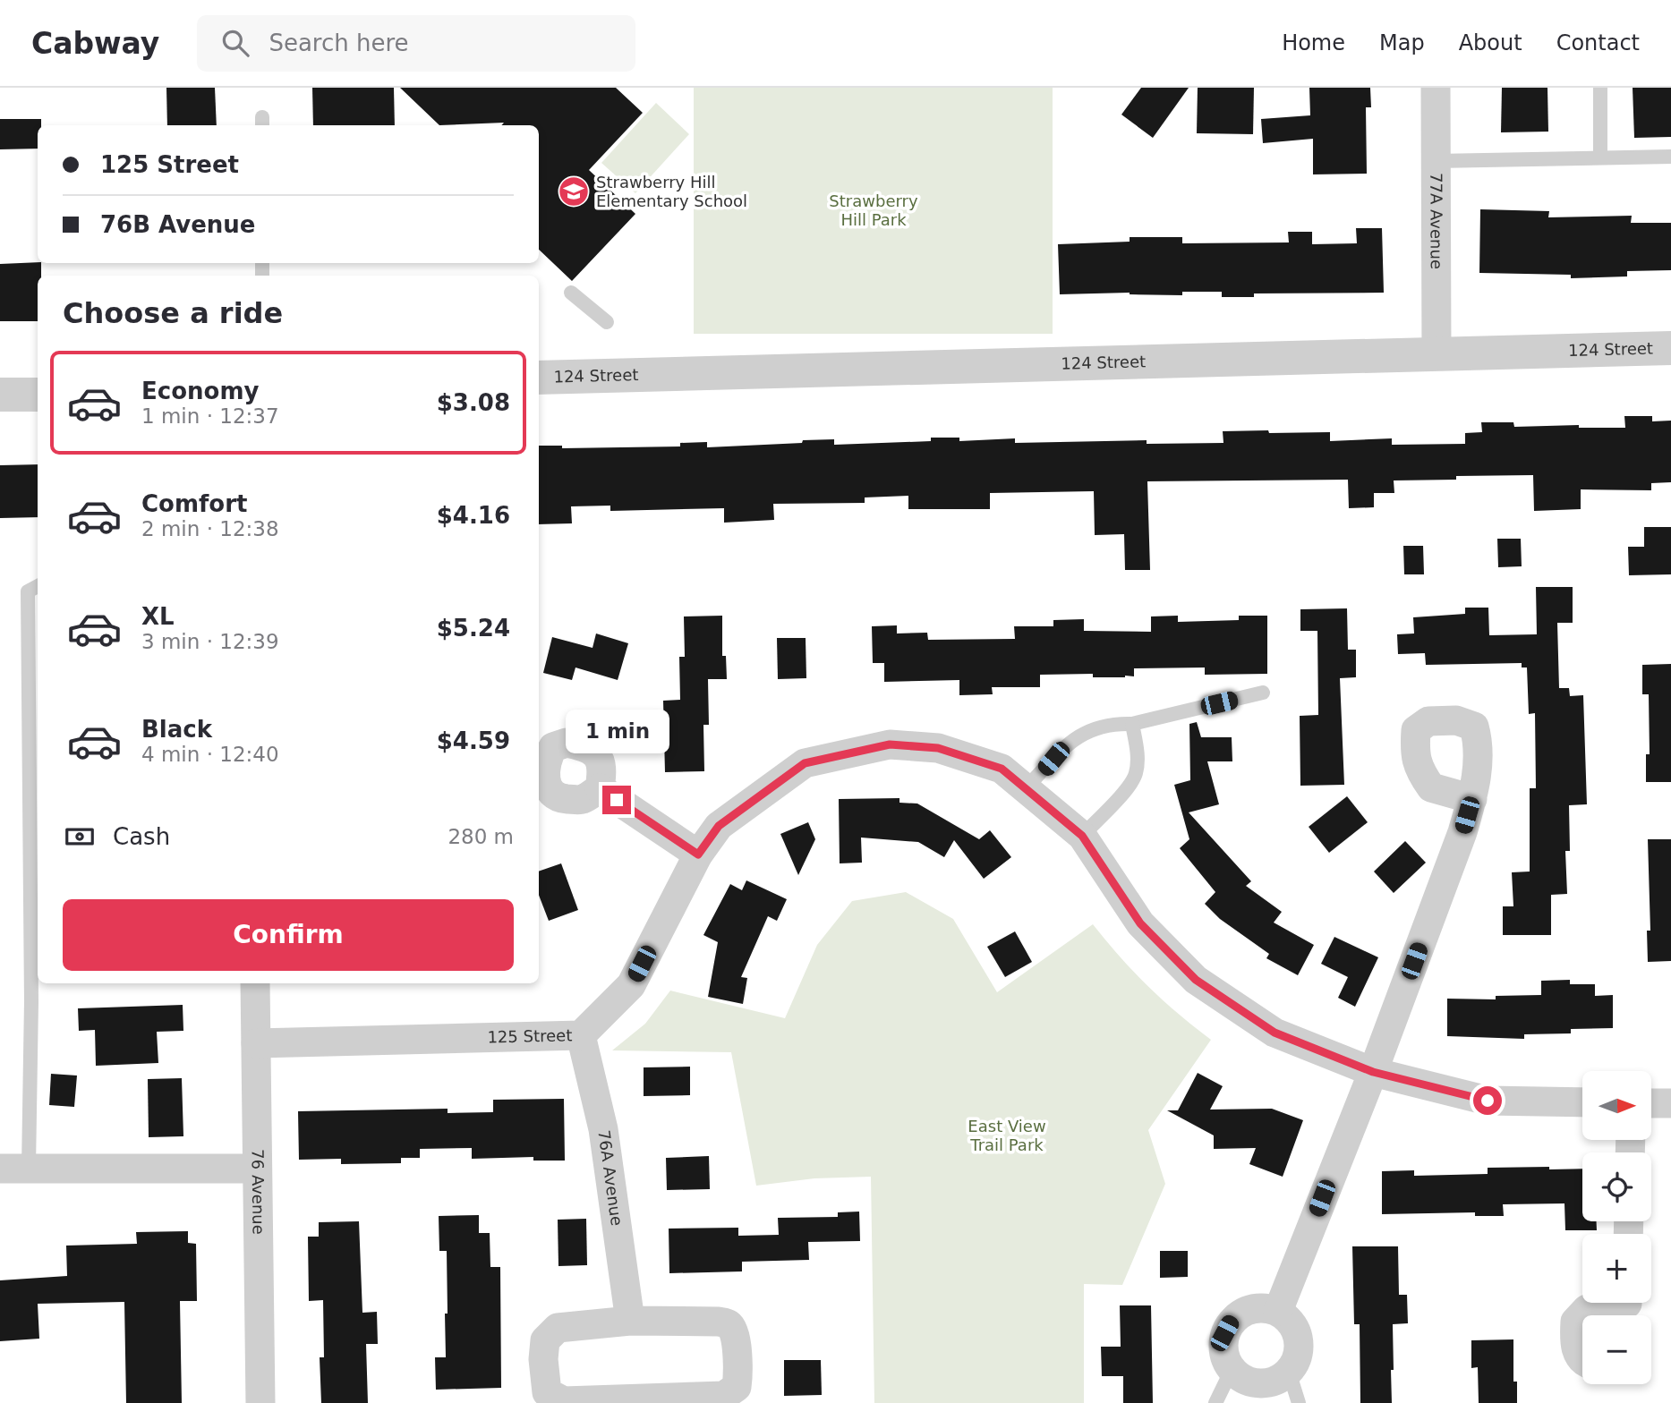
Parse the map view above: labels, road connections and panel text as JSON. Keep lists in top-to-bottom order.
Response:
{
  "streets": {
    "street": [
      "77A Avenue",
      "124 Street",
      "125 Street",
      "76A Avenue",
      "76 Avenue"
    ]
  },
  "crossings": [
    ["77A Avenue", "124 Street"],
    ["125 Street", "76A Avenue"],
    ["125 Street", "76 Avenue"]
  ],
  "parks": ["Strawberry Hill Park", "East View Trail Park"],
  "places": {
    "school or university": ["Strawberry Hill Elementary School"]
  },
  "north": "right",
  "page": {
    "header": "Cabway",
    "search": "Search here",
    "nav": [
      "Home",
      "Map",
      "About",
      "Contact"
    ],
    "banner": ["125 Street", "76B Avenue"],
    "heading": "Choose a ride",
    "list": [
      {
        "name": "Economy",
        "note": "1 min · 12:37",
        "value": "$3.08"
      },
      {
        "name": "Comfort",
        "note": "2 min · 12:38",
        "value": "$4.16"
      },
      {
        "name": "XL",
        "note": "3 min · 12:39",
        "value": "$5.24"
      },
      {
        "name": "Black",
        "note": "4 min · 12:40",
        "value": "$4.59"
      }
    ],
    "bubble": "1 min",
    "pay": ["Cash", "280 m"],
    "buttons": "Confirm",
    "map_buttons": ["+", "−"]
  }
}
